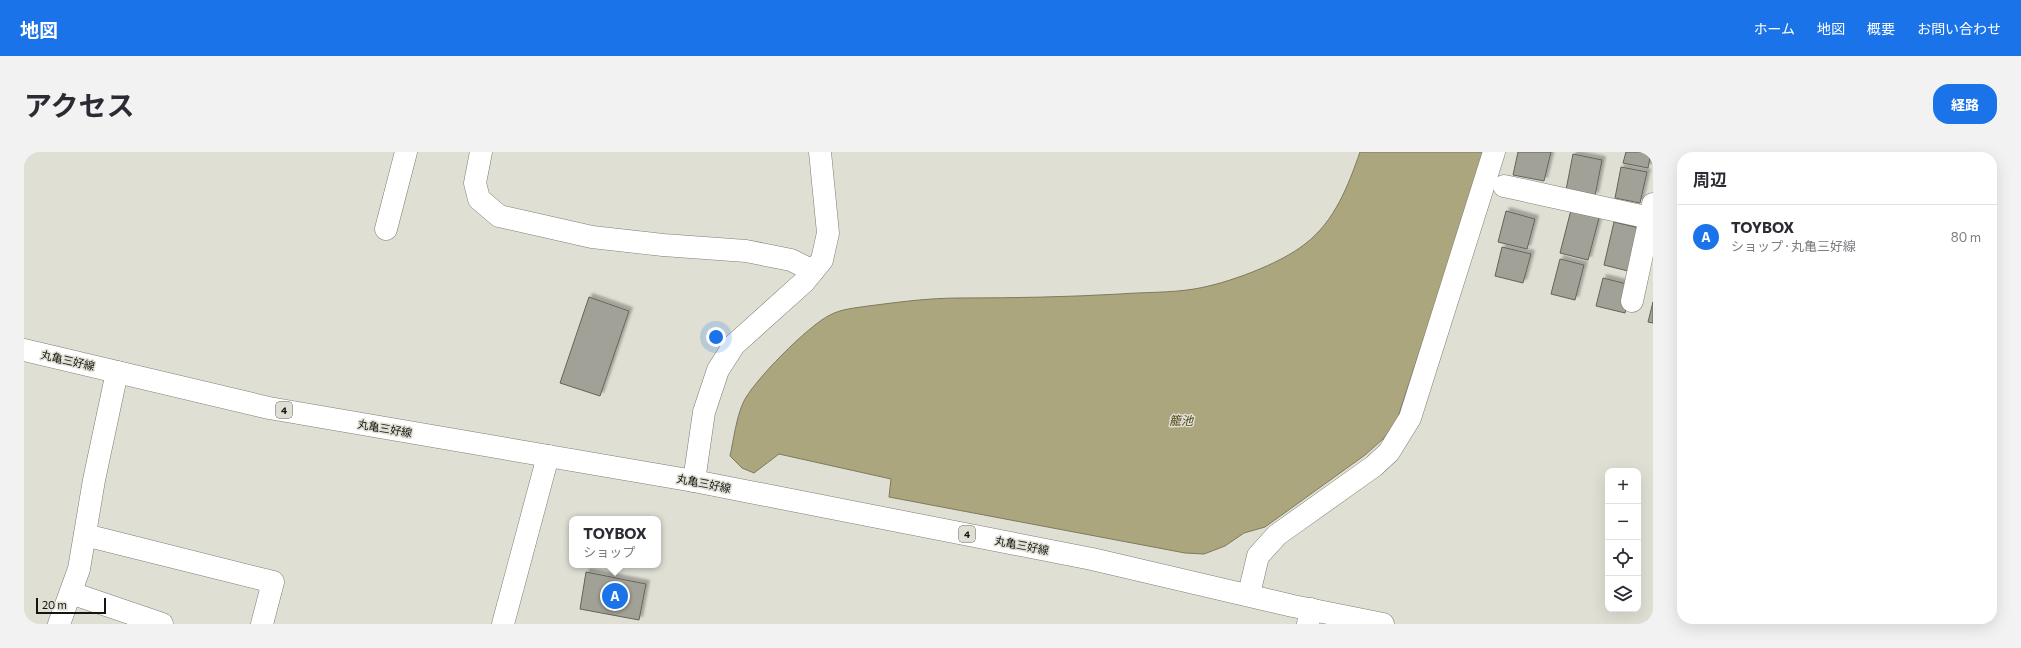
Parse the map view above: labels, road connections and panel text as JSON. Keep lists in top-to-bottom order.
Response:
{
  "streets": {
    "street": ["丸亀三好線", "4"]
  },
  "water": ["籠池"],
  "scale_bar": "20 m",
  "page": {
    "header": "地図",
    "nav": [
      "ホーム",
      "地図",
      "概要",
      "お問い合わせ"
    ],
    "title": "アクセス",
    "buttons": "経路",
    "heading": "周辺",
    "list": [
      {
        "mark": "A",
        "name": "TOYBOX",
        "note": "ショップ · 丸亀三好線",
        "value": "80 m"
      }
    ],
    "map_buttons": ["+", "−"],
    "popup": ["TOYBOX", "ショップ"],
    "pins": "A",
    "scale": "20 m"
  }
}
